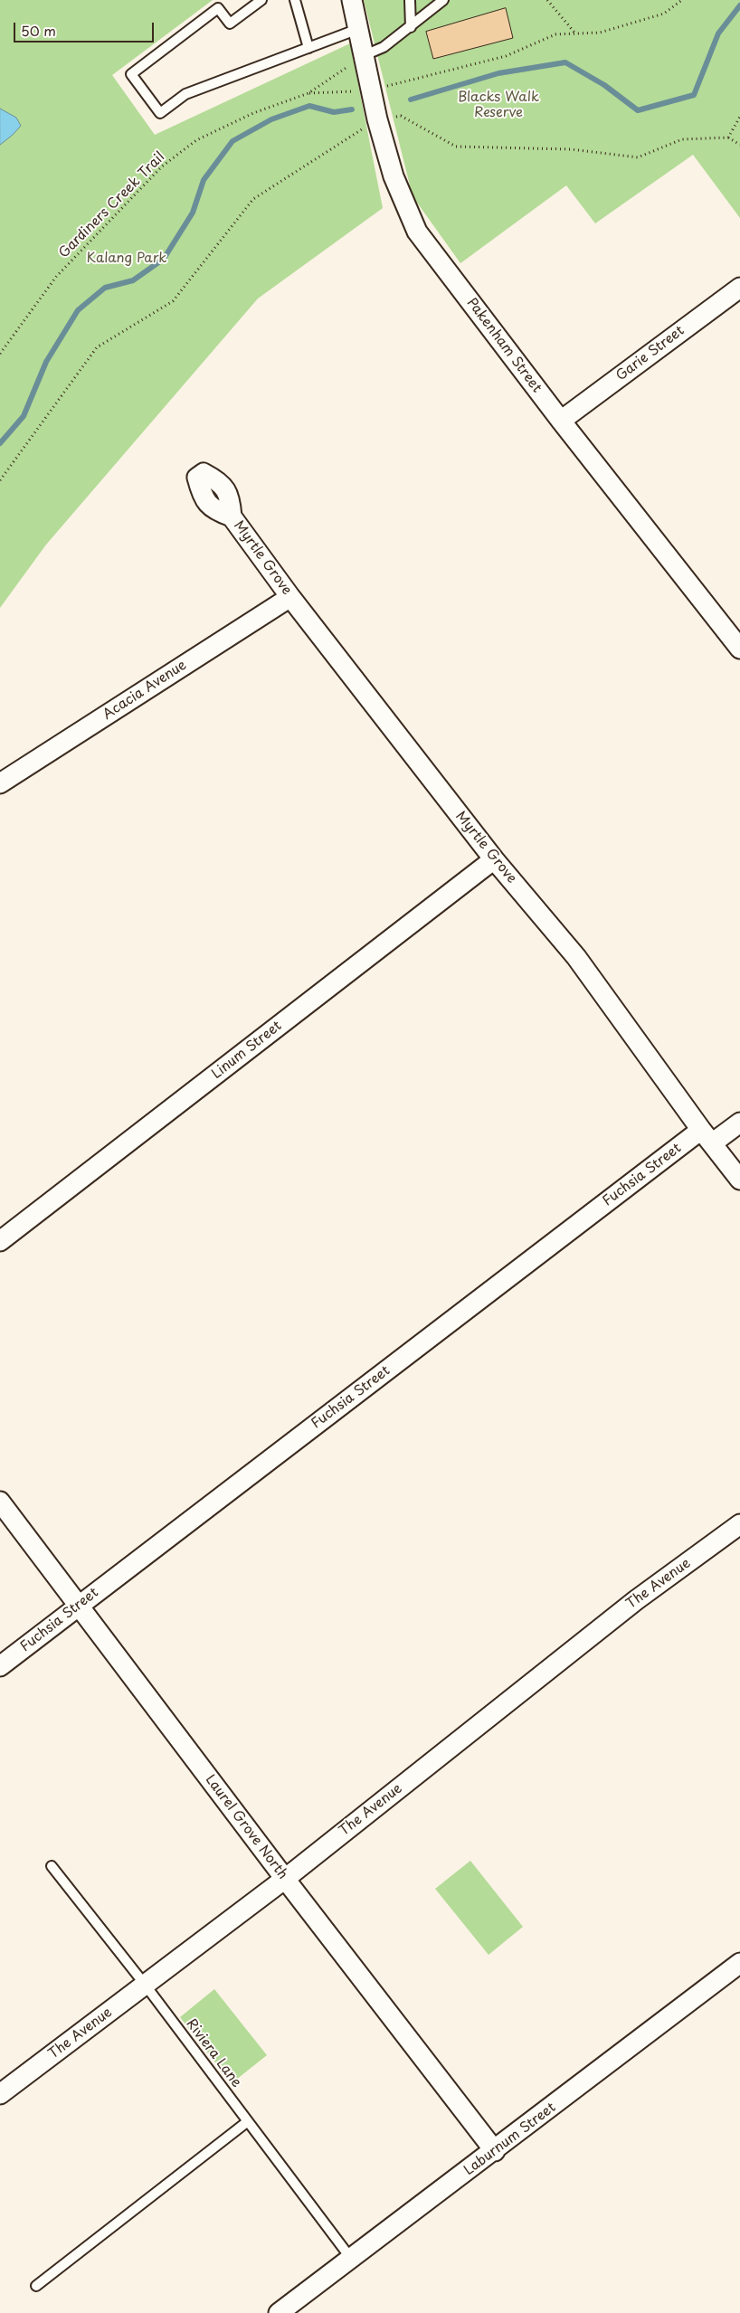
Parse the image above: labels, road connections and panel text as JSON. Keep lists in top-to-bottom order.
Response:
{
  "streets": {
    "street": [
      "Pakenham Street",
      "Garie Street",
      "Myrtle Grove",
      "Acacia Avenue",
      "Linum Street",
      "Fuchsia Street",
      "The Avenue",
      "Laurel Grove North",
      "Laburnum Street"
    ],
    "lane": ["Riviera Lane"],
    "path": ["Gardiners Creek Trail"]
  },
  "crossings": [
    ["Gardiners Creek Trail", "Pakenham Street"],
    ["Pakenham Street", "Garie Street"],
    ["Myrtle Grove", "Acacia Avenue"],
    ["Myrtle Grove", "Linum Street"],
    ["Myrtle Grove", "Fuchsia Street"],
    ["Fuchsia Street", "Laurel Grove North"],
    ["The Avenue", "Laurel Grove North"],
    ["The Avenue", "Riviera Lane"],
    ["Laurel Grove North", "Laburnum Street"],
    ["Riviera Lane", "Laburnum Street"]
  ],
  "parks": ["Blacks Walk Reserve", "Kalang Park"],
  "scale_bar": "50 m"
}
